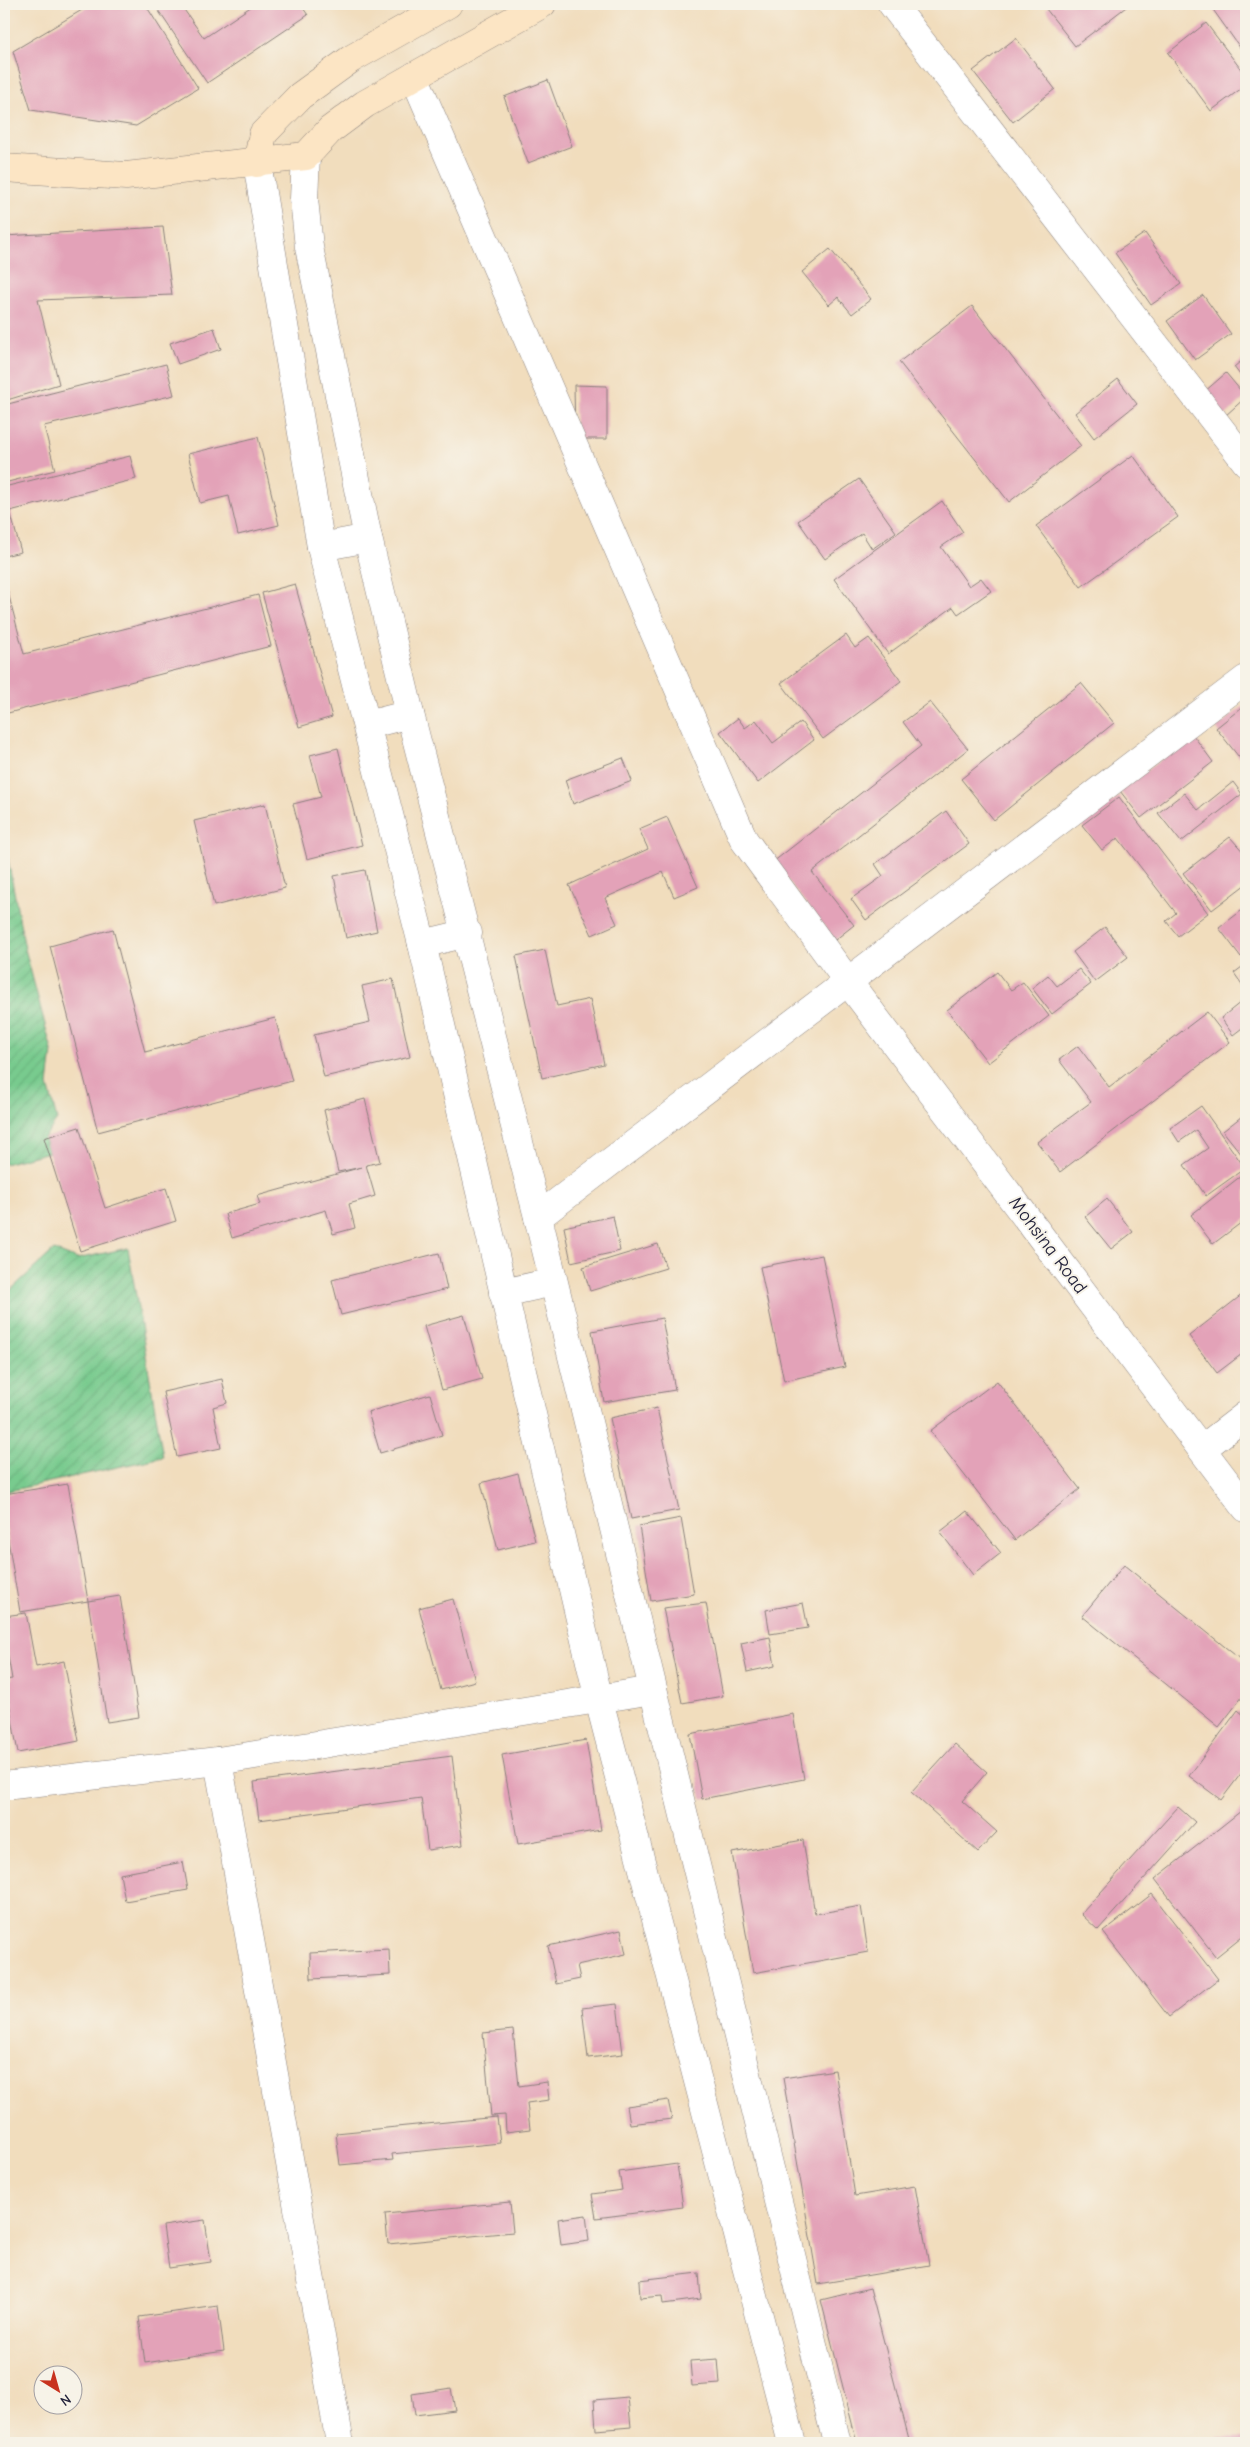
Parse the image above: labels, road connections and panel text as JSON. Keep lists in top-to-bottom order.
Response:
{
  "streets": {
    "street": ["Mohsina Road"]
  },
  "north": "bottom right"
}
